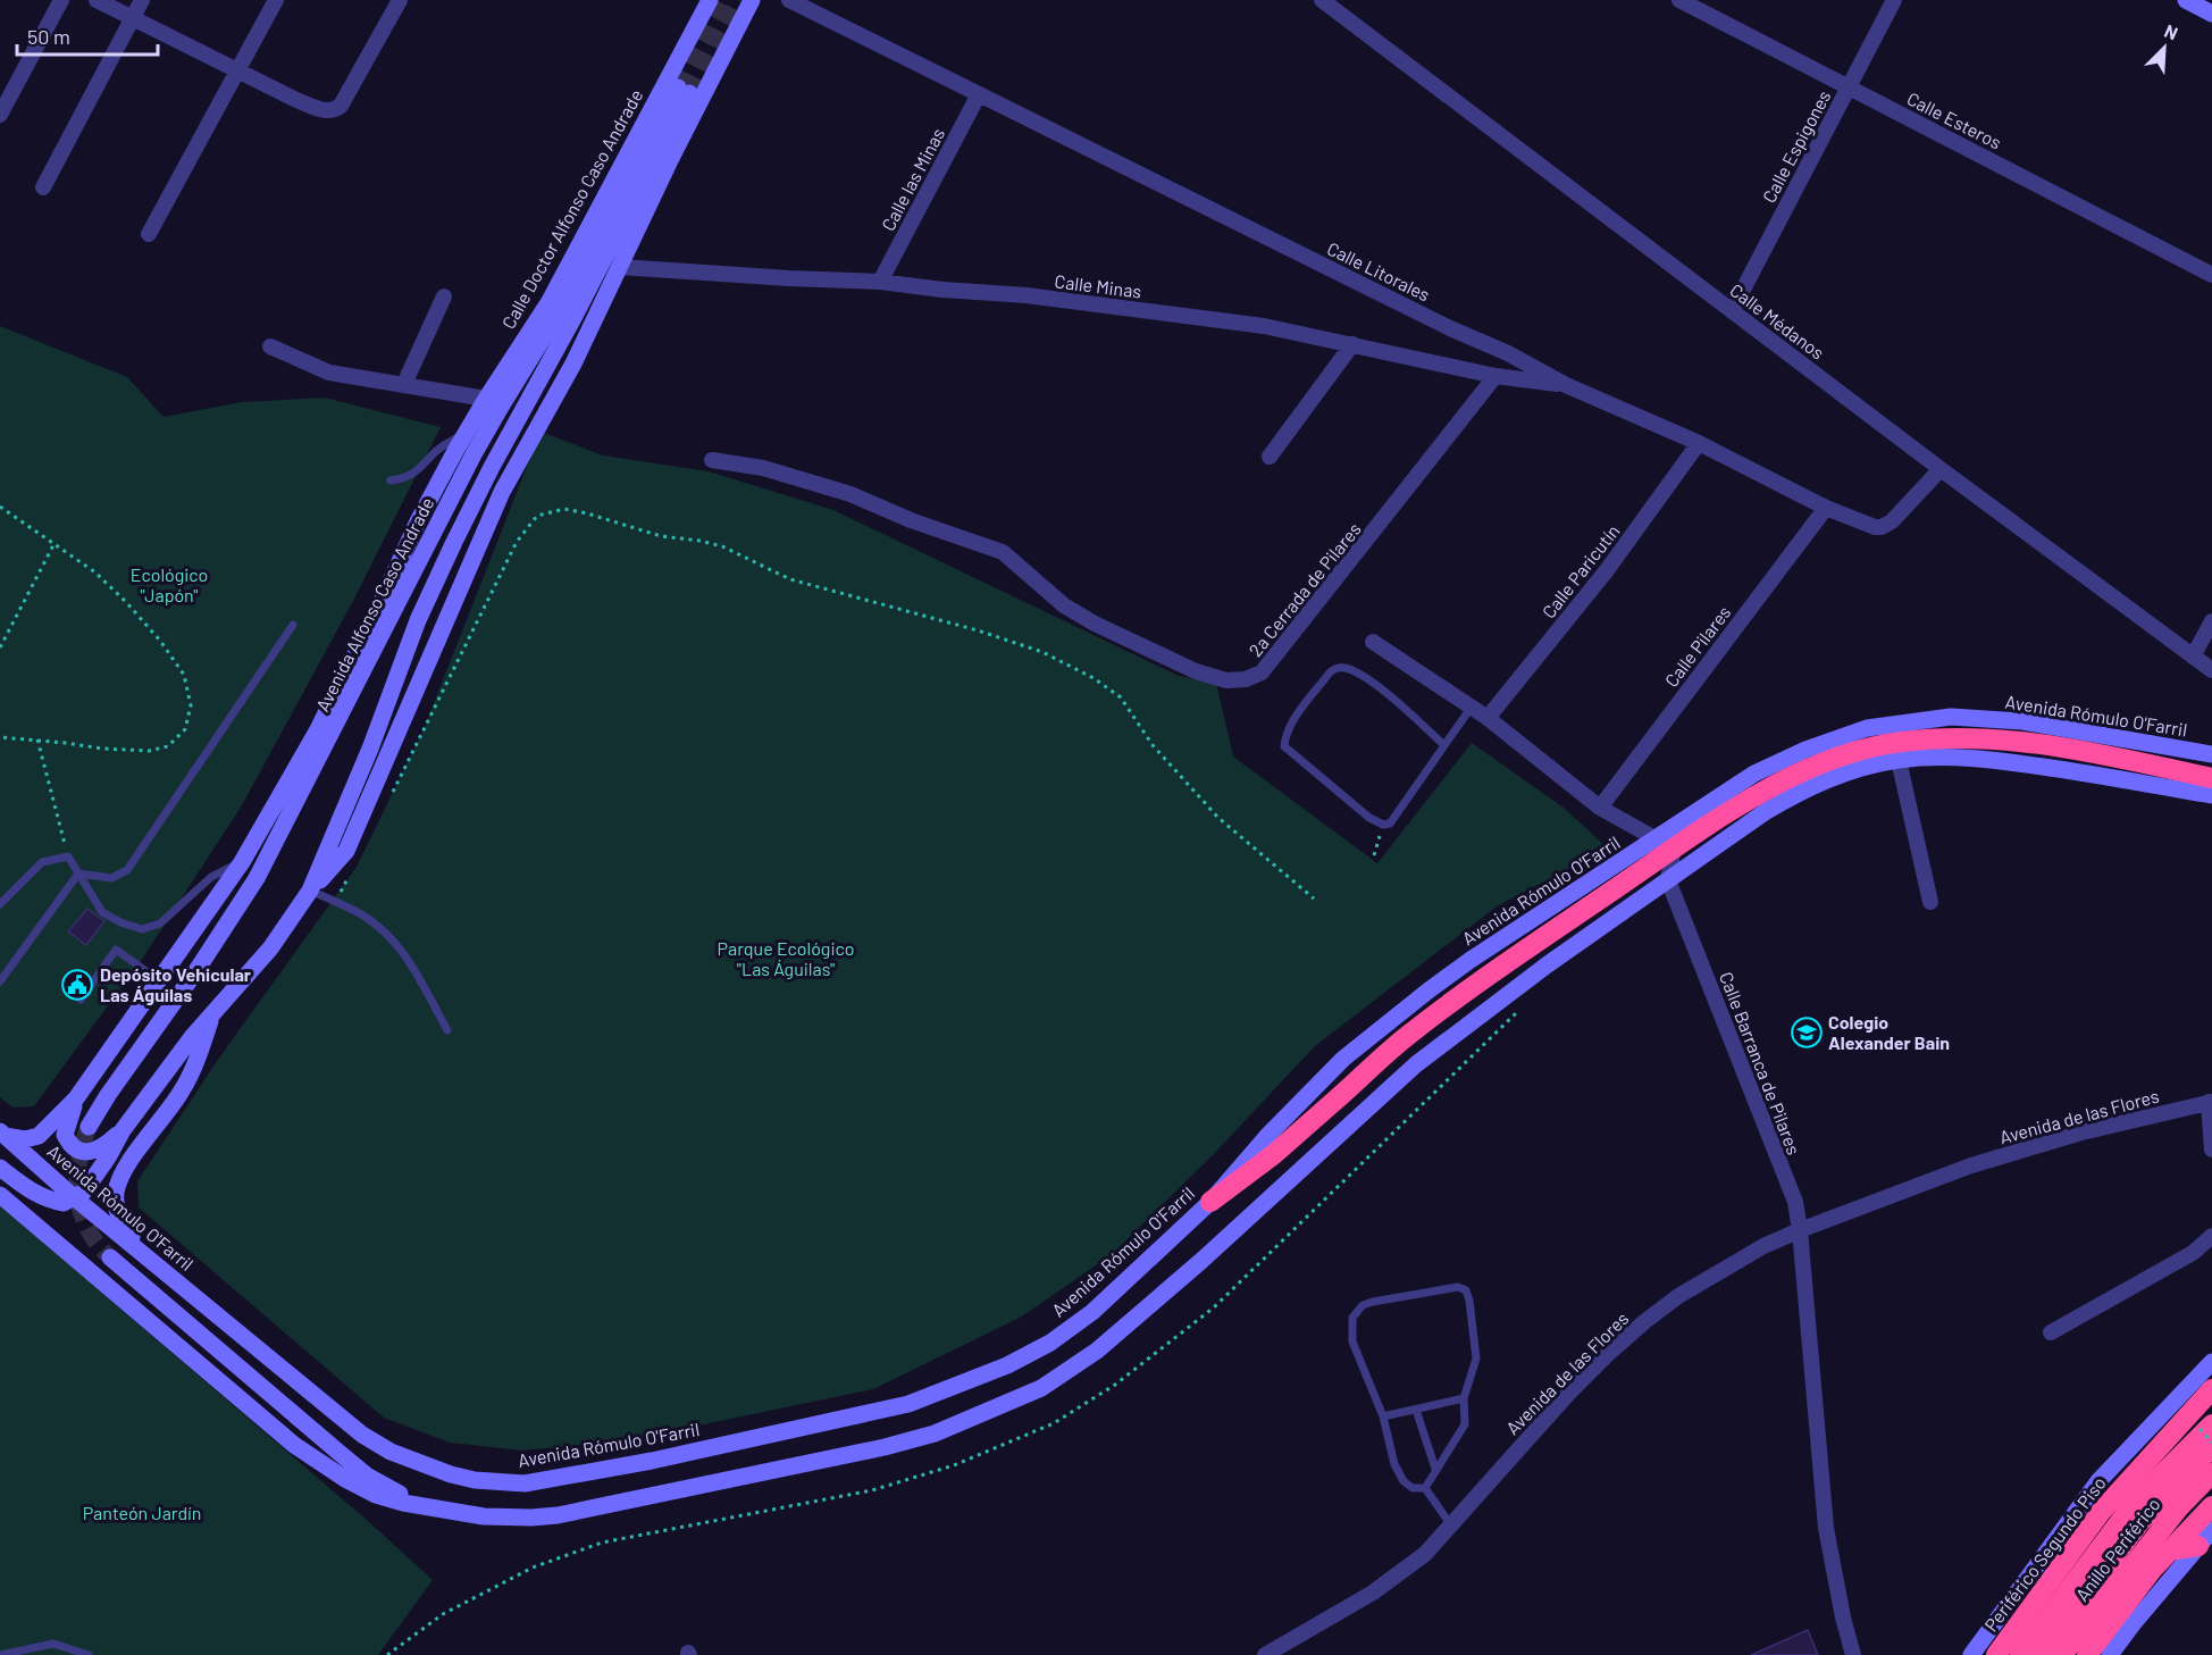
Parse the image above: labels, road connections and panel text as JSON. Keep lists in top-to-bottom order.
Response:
{
  "streets": {
    "highway": ["Anillo Periférico", "Periférico Segundo Piso"],
    "main road": ["Calle Doctor Alfonso Caso Andrade", "Avenida Alfonso Caso Andrade", "Avenida Rómulo O'Farril"],
    "street": [
      "Calle Esteros",
      "Calle Espigones",
      "Calle las Minas",
      "Calle Litorales",
      "Calle Minas",
      "Calle Médanos",
      "Calle Paricutín",
      "2a Cerrada de Pilares",
      "Calle Pilares",
      "Calle Barranca de Pilares",
      "Avenida de las Flores"
    ]
  },
  "crossings": [
    ["Calle Esteros", "Calle Espigones"],
    ["Calle Espigones", "Calle Médanos"],
    ["Calle las Minas", "Calle Litorales"],
    ["Calle las Minas", "Calle Minas"],
    ["Calle Doctor Alfonso Caso Andrade", "Avenida Rómulo O'Farril"],
    ["Calle Litorales", "Calle Minas"],
    ["Calle Litorales", "Calle Médanos"],
    ["Calle Litorales", "Calle Paricutín"],
    ["Calle Litorales", "Calle Pilares"],
    ["Calle Minas", "2a Cerrada de Pilares"],
    ["Avenida Rómulo O'Farril", "Calle Barranca de Pilares"],
    ["Calle Barranca de Pilares", "Avenida de las Flores"]
  ],
  "parks": ["Ecológico \"Japón\"", "Parque Ecológico \"Las Águilas\"", "Panteón Jardín"],
  "places": {
    "public building": ["Depósito Vehicular Las Águilas"],
    "school or university": ["Colegio Alexander Bain"]
  },
  "scale_bar": "50 m",
  "north": "top right"
}
